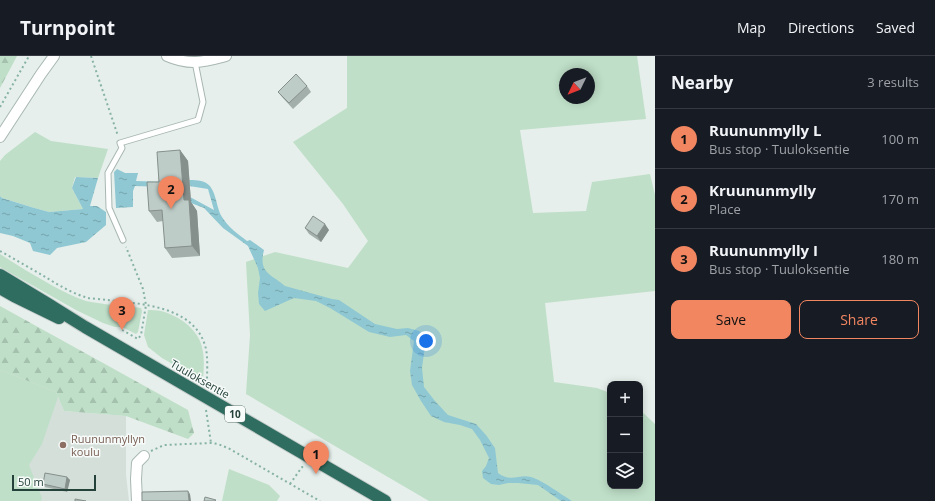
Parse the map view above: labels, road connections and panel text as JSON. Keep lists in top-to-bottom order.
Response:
{
  "streets": {
    "highway": ["Tuuloksentie", "10"]
  },
  "places": ["Ruununmyllyn koulu"],
  "scale_bar": "50 m",
  "north": "bottom left",
  "page": {
    "header": "Turnpoint",
    "nav": ["Map", "Directions", "Saved"],
    "heading": ["Nearby", "3 results"],
    "list": [
      {
        "mark": "1",
        "name": "Ruununmylly L",
        "note": "Bus stop · Tuuloksentie",
        "value": "100 m"
      },
      {
        "mark": "2",
        "name": "Kruununmylly",
        "note": "Place",
        "value": "170 m"
      },
      {
        "mark": "3",
        "name": "Ruununmylly I",
        "note": "Bus stop · Tuuloksentie",
        "value": "180 m"
      }
    ],
    "pins": ["2", "3", "1"],
    "buttons": ["Save", "Share"],
    "map_buttons": ["+", "−"],
    "scale": "50 m"
  }
}
